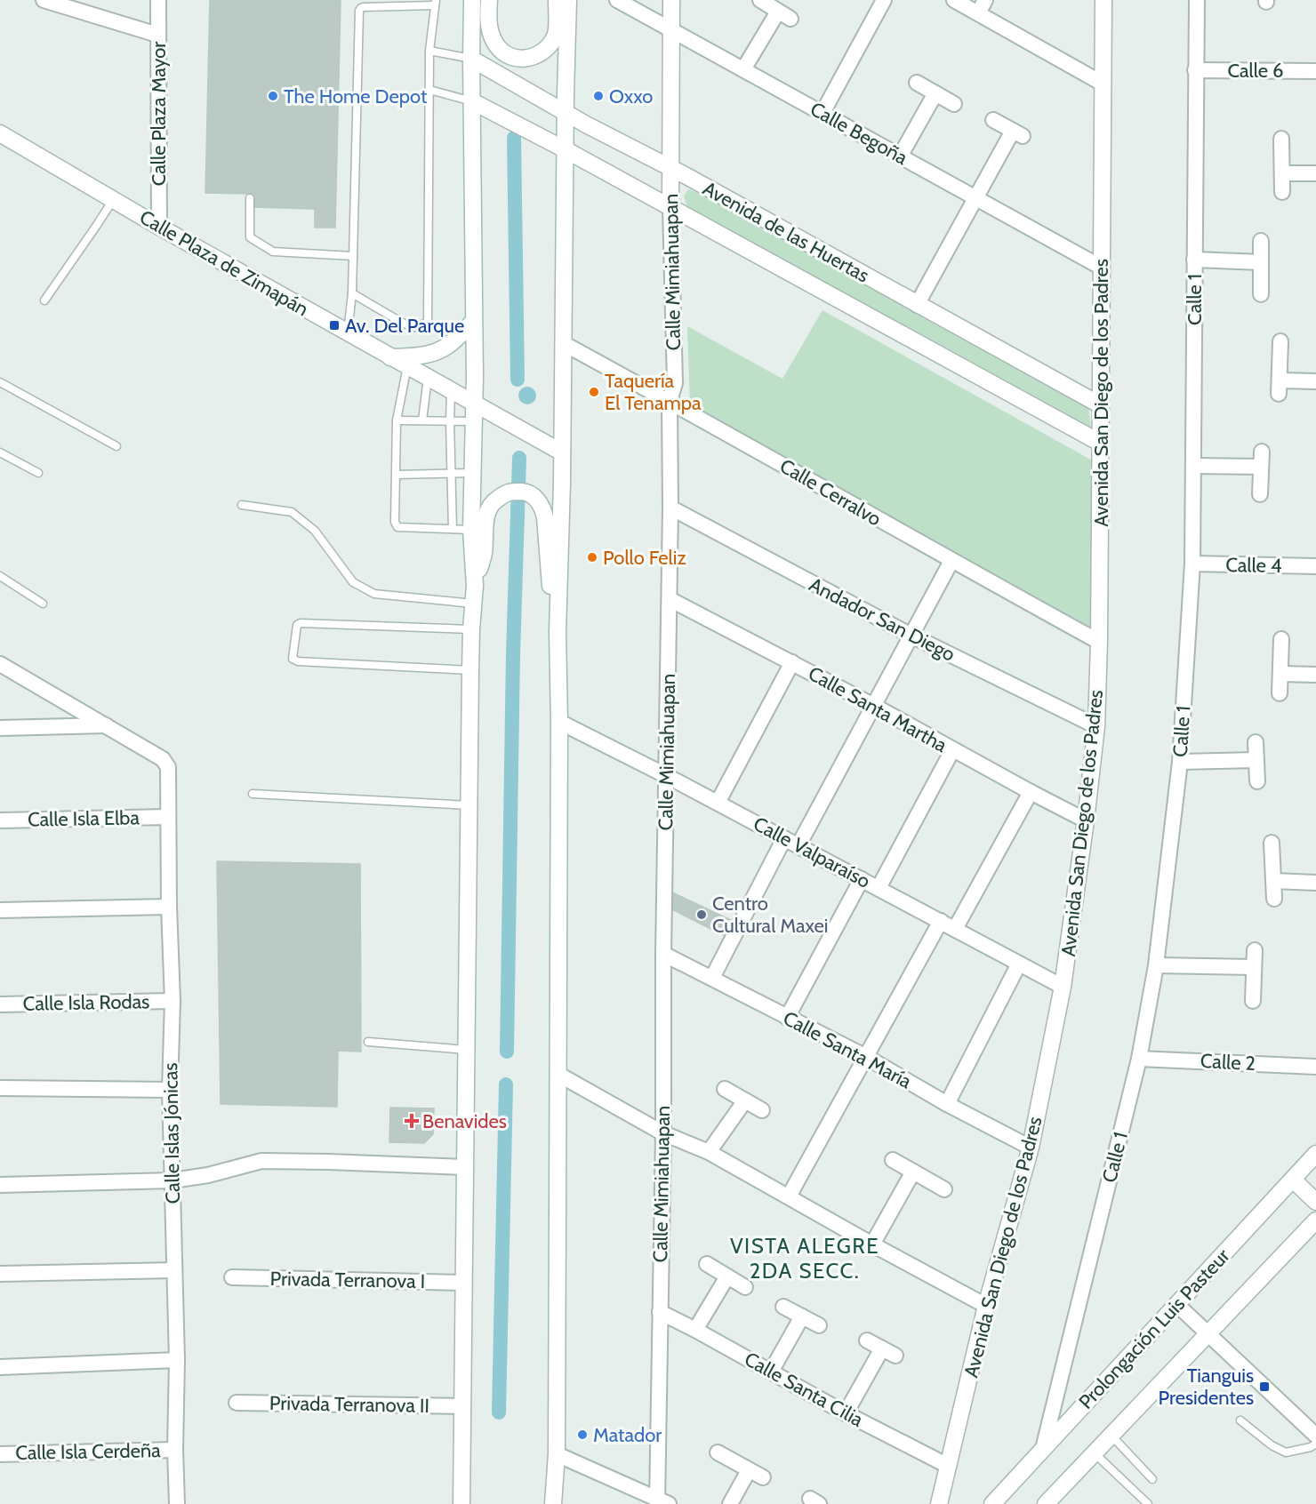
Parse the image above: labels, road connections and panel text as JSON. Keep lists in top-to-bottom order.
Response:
{
  "streets": {
    "main road": [
      "Avenida de las Huertas",
      "Calle Plaza de Zimapán",
      "Calle Mimiahuapan",
      "Avenida San Diego de los Padres",
      "Prolongación Luis Pasteur"
    ],
    "street": [
      "Calle 6",
      "Calle Plaza Mayor",
      "Calle Begoña",
      "Calle 1",
      "Calle Cerralvo",
      "Calle 4",
      "Andador San Diego",
      "Calle Santa Martha",
      "Calle Isla Elba",
      "Calle Valparaíso",
      "Calle Isla Rodas",
      "Calle Santa María",
      "Calle 2",
      "Calle Islas Jónicas",
      "Privada Terranova I",
      "Calle Santa Cilia",
      "Privada Terranova II",
      "Calle Isla Cerdeña"
    ]
  },
  "crossings": [
    ["Calle 6", "Calle 1"],
    ["Calle Plaza Mayor", "Calle Plaza de Zimapán"],
    ["Calle Begoña", "Calle Mimiahuapan"],
    ["Calle Begoña", "Avenida San Diego de los Padres"],
    ["Avenida de las Huertas", "Calle Mimiahuapan"],
    ["Avenida de las Huertas", "Avenida San Diego de los Padres"],
    ["Calle Mimiahuapan", "Calle Cerralvo"],
    ["Calle Mimiahuapan", "Andador San Diego"],
    ["Calle Mimiahuapan", "Calle Santa Martha"],
    ["Calle Mimiahuapan", "Calle Valparaíso"],
    ["Calle Mimiahuapan", "Calle Santa María"],
    ["Calle Mimiahuapan", "Calle Santa Cilia"],
    ["Calle 1", "Calle 4"],
    ["Calle 1", "Calle 2"],
    ["Calle 1", "Prolongación Luis Pasteur"],
    ["Avenida San Diego de los Padres", "Calle Cerralvo"],
    ["Avenida San Diego de los Padres", "Andador San Diego"],
    ["Avenida San Diego de los Padres", "Calle Santa Martha"],
    ["Avenida San Diego de los Padres", "Calle Valparaíso"],
    ["Avenida San Diego de los Padres", "Calle Santa María"],
    ["Avenida San Diego de los Padres", "Calle Santa Cilia"],
    ["Calle Isla Elba", "Calle Islas Jónicas"],
    ["Calle Isla Rodas", "Calle Islas Jónicas"],
    ["Calle Islas Jónicas", "Calle Isla Cerdeña"]
  ],
  "districts": ["VISTA ALEGRE 2DA SECC."],
  "places": {
    "other": [
      "The Home Depot",
      "Oxxo",
      "Taquería El Tenampa",
      "Pollo Feliz",
      "Centro Cultural Maxei",
      "Matador"
    ],
    "transit": ["Av. Del Parque", "Tianguis Presidentes"],
    "health": ["Benavides"]
  }
}
